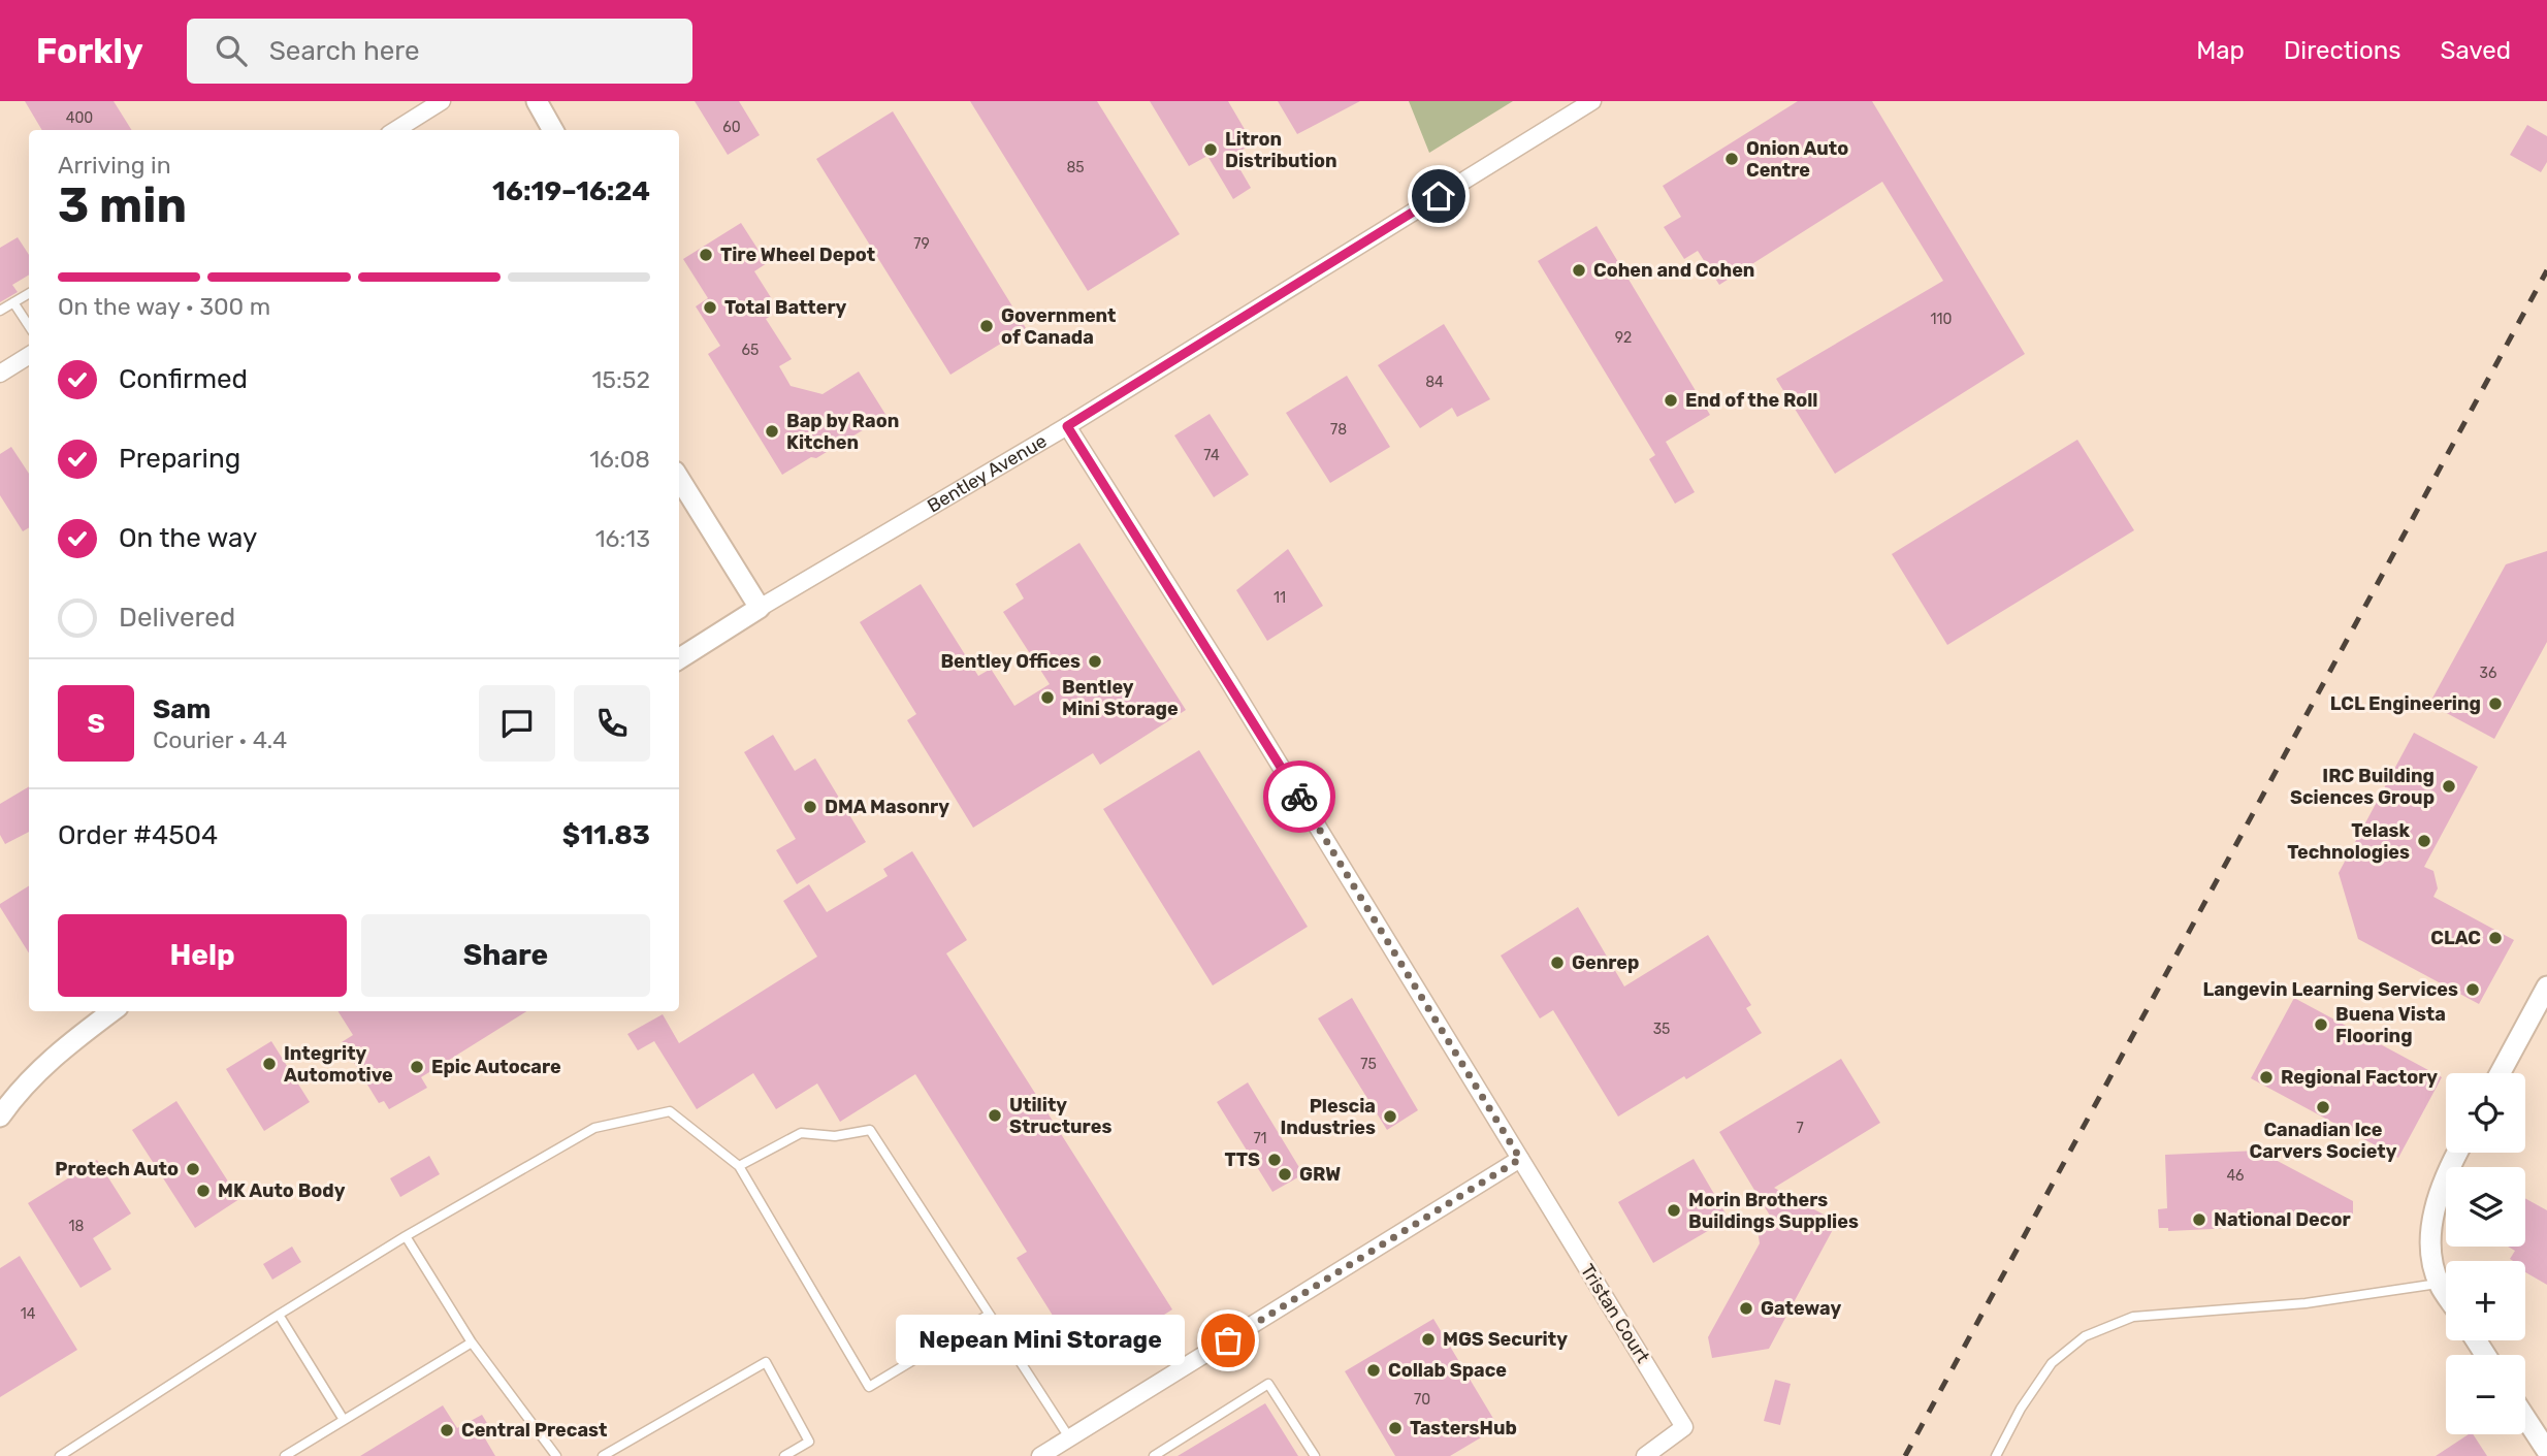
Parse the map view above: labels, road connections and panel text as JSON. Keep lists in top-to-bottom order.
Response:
{
  "streets": {
    "street": ["Bentley Avenue", "Tristan Court"]
  },
  "places": [
    "Litron Distribution",
    "Onion Auto Centre",
    "Tire Wheel Depot",
    "Cohen and Cohen",
    "Total Battery",
    "Government of Canada",
    "End of the Roll",
    "Bap by Raon Kitchen",
    "Bentley Offices",
    "Bentley Mini Storage",
    "LCL Engineering",
    "IRC Building Sciences Group",
    "DMA Masonry",
    "Telask Technologies",
    "CLAC",
    "Genrep",
    "Langevin Learning Services",
    "Buena Vista Flooring",
    "Integrity Automotive",
    "Epic Autocare",
    "Regional Factory",
    "Canadian Ice Carvers Society",
    "Utility Structures",
    "Plescia Industries",
    "TTS",
    "Protech Auto",
    "GRW",
    "MK Auto Body",
    "Morin Brothers Buildings Supplies",
    "National Decor",
    "Gateway",
    "MGS Security",
    "Nepean Mini Storage",
    "Collab Space",
    "TastersHub",
    "Central Precast"
  ],
  "house_numbers": [
    "400",
    "60",
    "85",
    "79",
    "110",
    "92",
    "65",
    "84",
    "78",
    "74",
    "11",
    "36",
    "35",
    "75",
    "7",
    "71",
    "46",
    "18",
    "14",
    "70"
  ],
  "page": {
    "header": "Forkly",
    "search": "Search here",
    "nav": ["Map", "Directions", "Saved"],
    "heading": ["3 min", "Arriving in", "16:19–16:24"],
    "panel": [
      "Sam",
      "Courier · 4.4",
      "Order #4504",
      "$11.83"
    ],
    "bar": "On the way · 300 m",
    "list": [
      ["Confirmed", "15:52"],
      ["Preparing", "16:08"],
      ["On the way", "16:13"],
      "Delivered"
    ],
    "round": "S",
    "buttons": ["Help", "Share"],
    "map_buttons": ["+", "−"],
    "bubble": "Nepean Mini Storage"
  }
}
